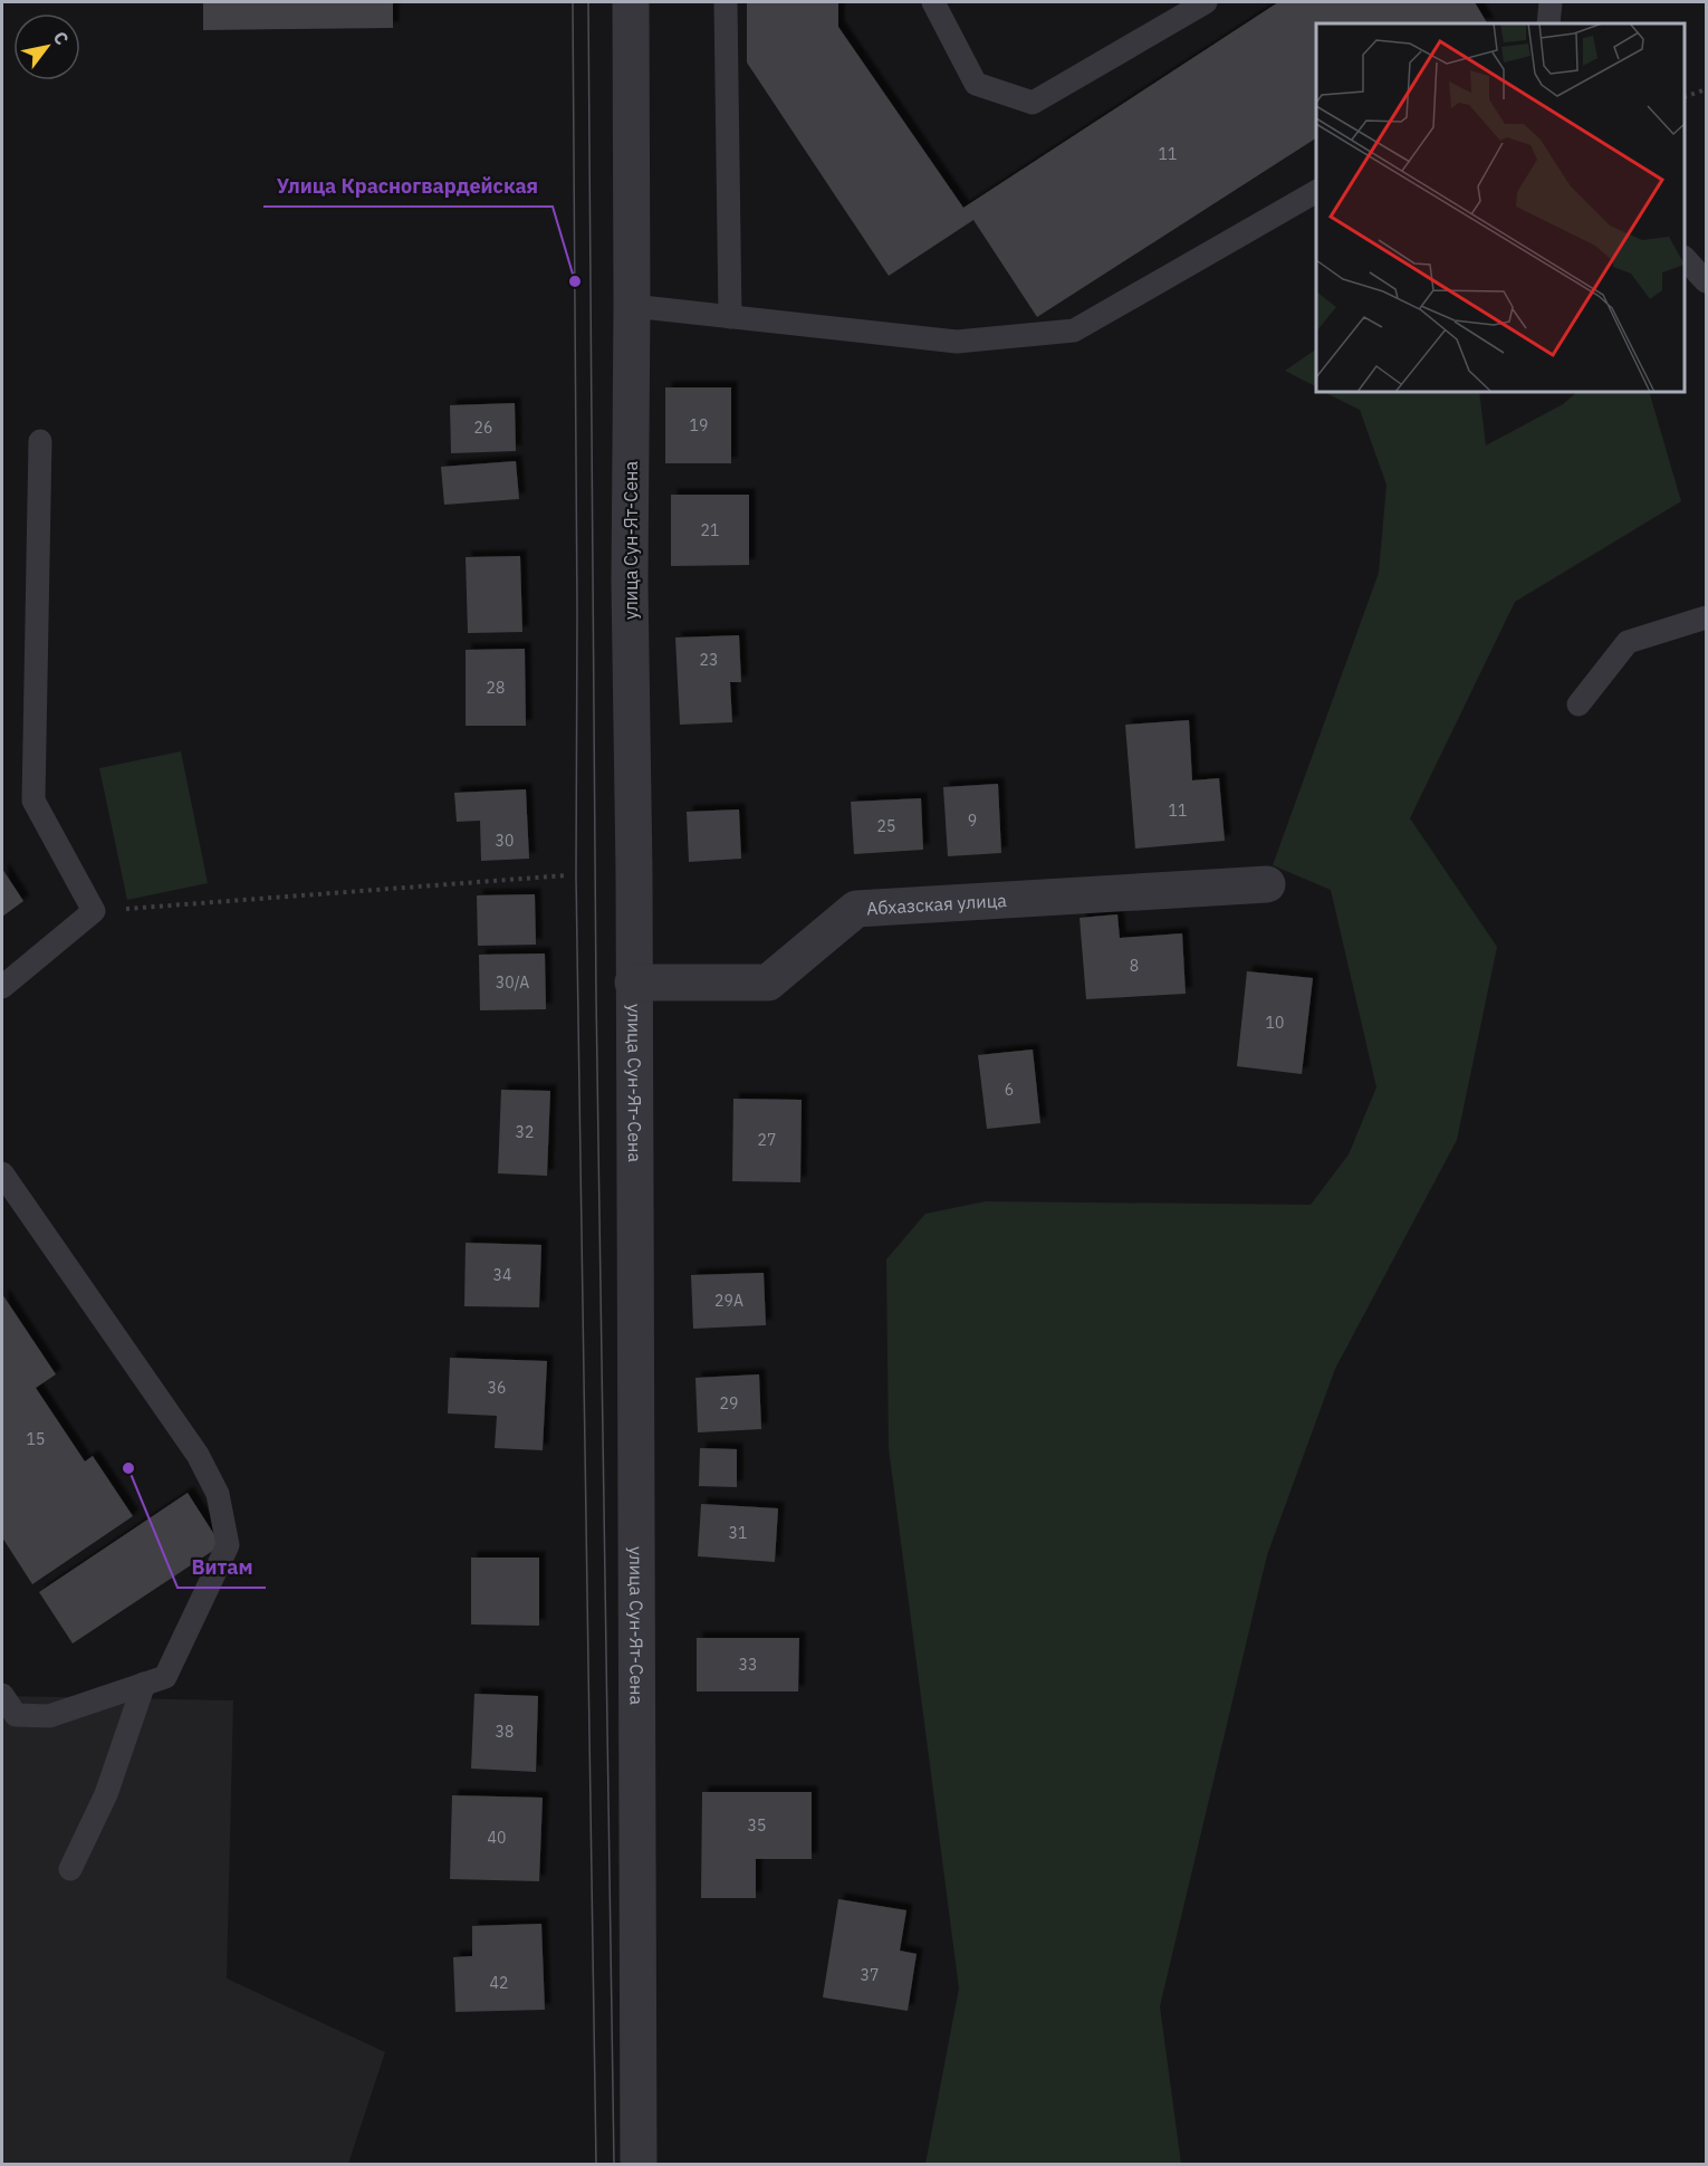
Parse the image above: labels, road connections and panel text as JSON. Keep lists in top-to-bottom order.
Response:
{
  "streets": {
    "street": ["улица Сун-Ят-Сена", "Абхазская улица"]
  },
  "crossings": [
    ["улица Сун-Ят-Сена", "Абхазская улица"]
  ],
  "places": ["Улица Красногвардейская", "Витам"],
  "house_numbers": [
    "11",
    "19",
    "26",
    "21",
    "23",
    "28",
    "11",
    "9",
    "25",
    "30",
    "8",
    "30/А",
    "10",
    "6",
    "32",
    "27",
    "34",
    "29А",
    "36",
    "29",
    "15",
    "31",
    "33",
    "38",
    "35",
    "40",
    "37",
    "42"
  ],
  "north": "top right"
}
